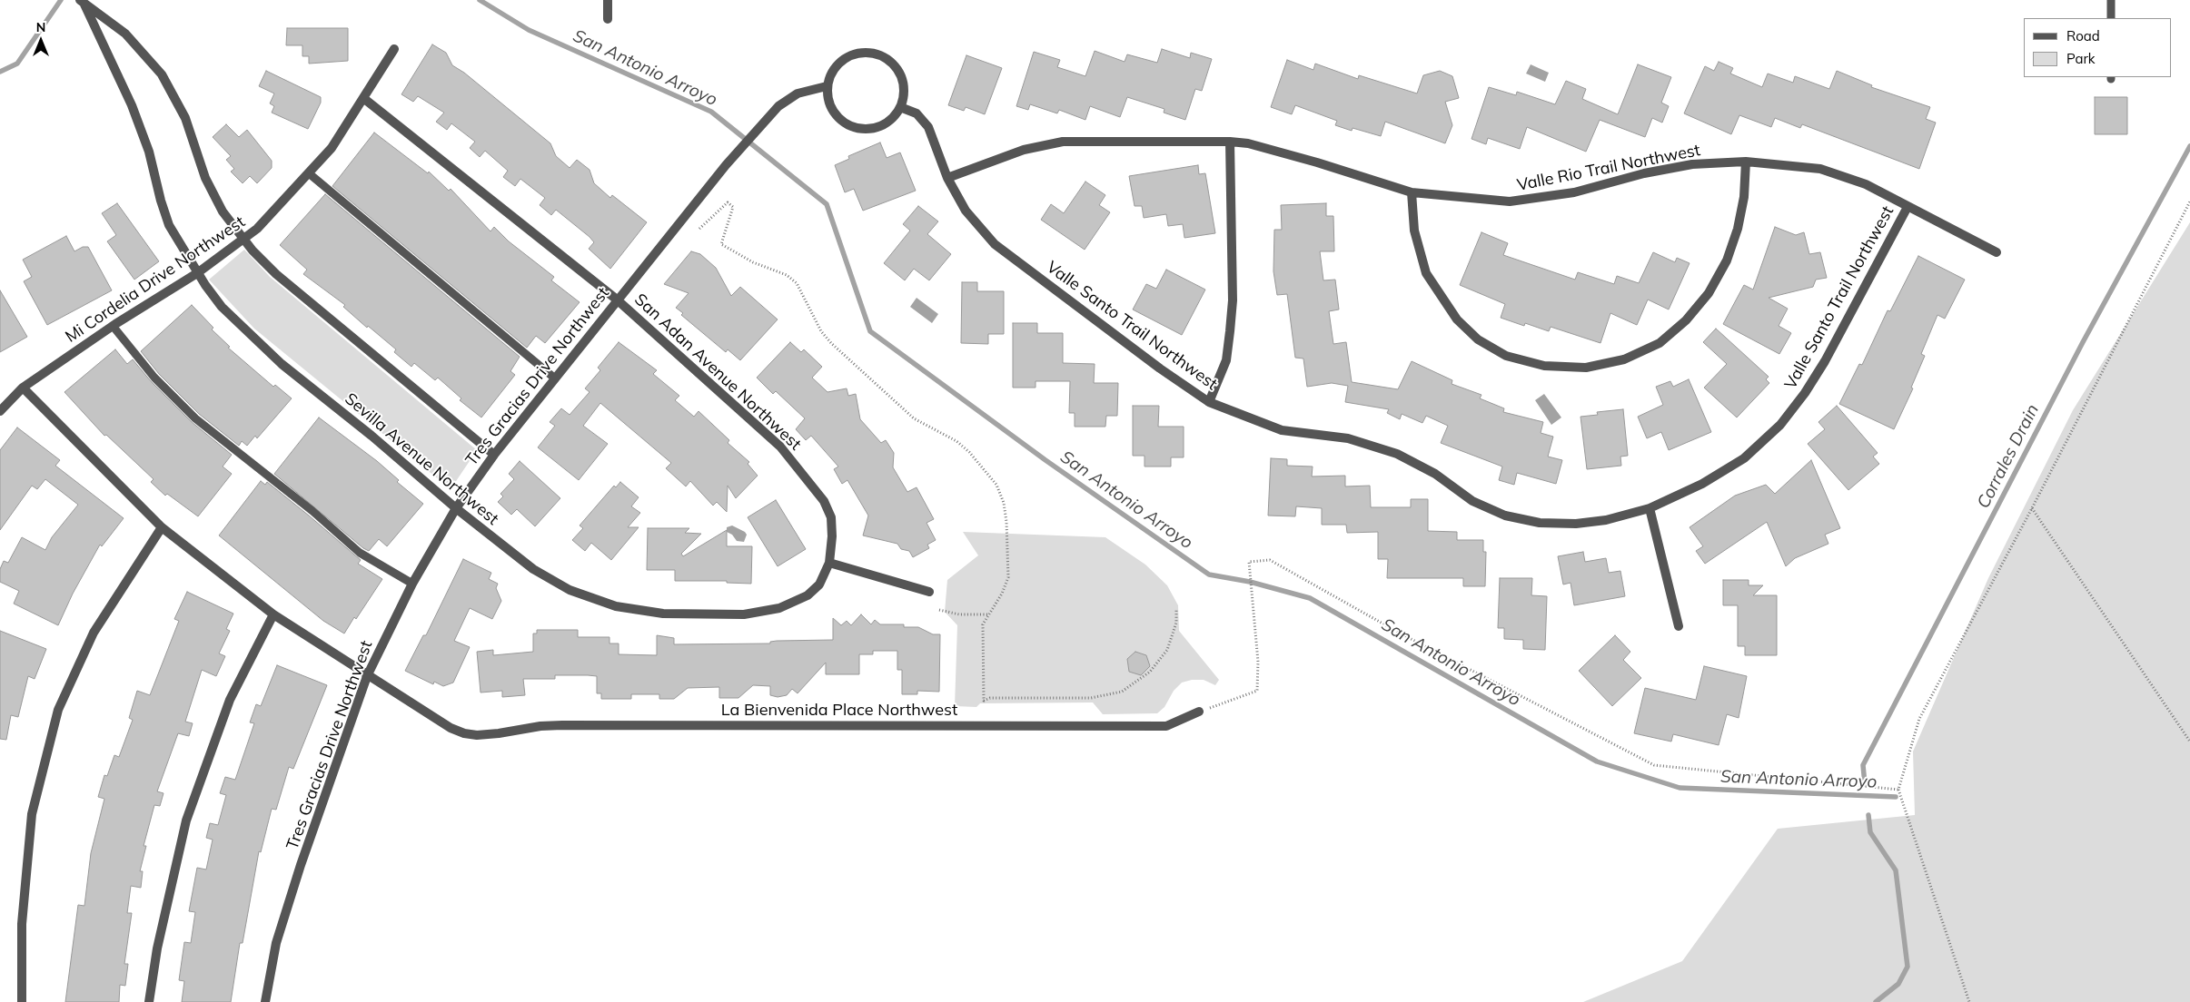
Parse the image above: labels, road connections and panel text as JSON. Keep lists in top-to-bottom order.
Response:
{
  "streets": {
    "street": [
      "Valle Rio Trail Northwest",
      "Mi Cordelia Drive Northwest",
      "Valle Santo Trail Northwest",
      "San Adan Avenue Northwest",
      "Tres Gracias Drive Northwest",
      "Sevilla Avenue Northwest",
      "La Bienvenida Place Northwest"
    ]
  },
  "crossings": [
    ["Valle Rio Trail Northwest", "Valle Santo Trail Northwest"],
    ["Mi Cordelia Drive Northwest", "San Adan Avenue Northwest"],
    ["Mi Cordelia Drive Northwest", "Sevilla Avenue Northwest"],
    ["Valle Santo Trail Northwest", "Tres Gracias Drive Northwest"],
    ["San Adan Avenue Northwest", "Tres Gracias Drive Northwest"],
    ["San Adan Avenue Northwest", "Sevilla Avenue Northwest"],
    ["Tres Gracias Drive Northwest", "Sevilla Avenue Northwest"],
    ["Tres Gracias Drive Northwest", "La Bienvenida Place Northwest"]
  ],
  "water": ["San Antonio Arroyo", "Corrales Drain"],
  "legend": ["Road", "Park"],
  "north": "top"
}
